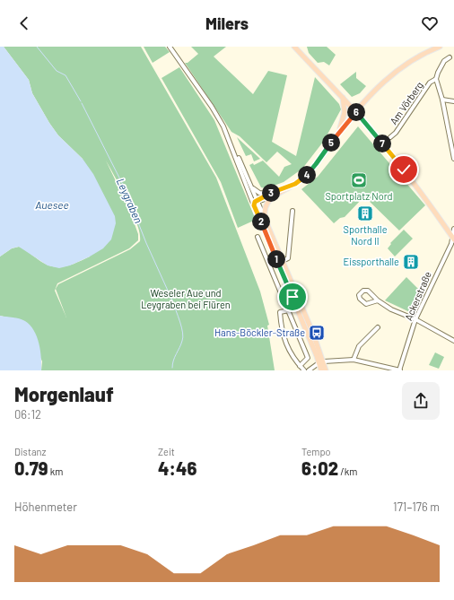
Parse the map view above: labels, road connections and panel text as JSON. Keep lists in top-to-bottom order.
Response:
{
  "streets": {
    "street": ["Am Vörberg", "Ackerstraße"]
  },
  "water": ["Leygraben", "Auesee"],
  "parks": ["Weseler Aue und Leygraben bei Flüren"],
  "places": {
    "sports": ["Sportplatz Nord"],
    "building": ["Sporthalle Nord II", "Eissporthalle"],
    "bus stop": ["Hans-Böckler-Straße"]
  },
  "page": {
    "header": "Milers",
    "pins": [
      "6",
      "5",
      "7",
      "4",
      "3",
      "2",
      "1"
    ],
    "heading": ["Morgenlauf", "06:12"],
    "stats": [
      ["Distanz", "0.79 km"],
      ["Zeit", "4:46"],
      ["Tempo", "6:02 /km"]
    ],
    "chart": ["Höhenmeter", "171–176 m"]
  }
}
